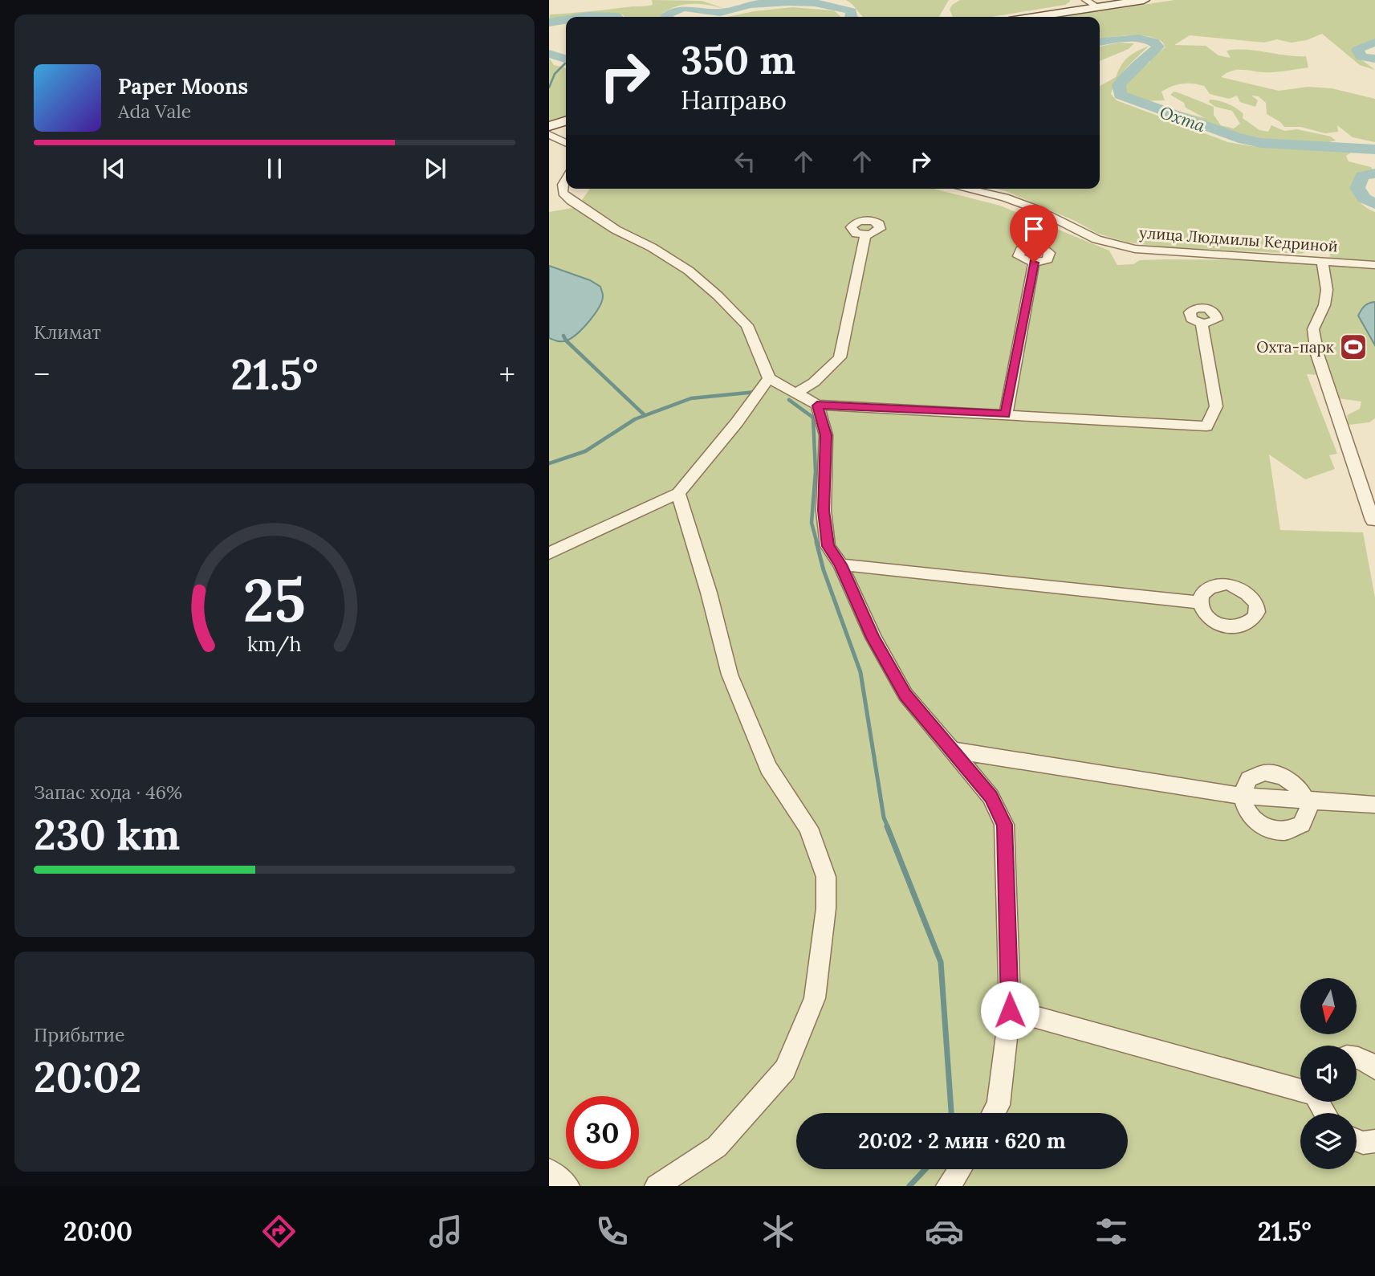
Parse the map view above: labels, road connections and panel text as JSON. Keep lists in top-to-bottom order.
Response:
{
  "streets": {
    "street": ["улица Людмилы Кедриной"]
  },
  "water": ["Охта"],
  "places": {
    "sports": ["Охта-парк"]
  },
  "north": "bottom",
  "page": {
    "turn": ["350 m", "Направо"],
    "song": ["Paper Moons", "Ada Vale"],
    "tile": [
      "Климат",
      ["Запас хода · 46%", "230 km"],
      ["Прибытие", "20:02"]
    ],
    "heat": ["−", "21.5°", "+"],
    "limit": "30",
    "trip": "20:02 · 2 мин · 620 m",
    "tabs": ["20:00", "21.5°"],
    "gauge": ["25", "km/h"]
  }
}
